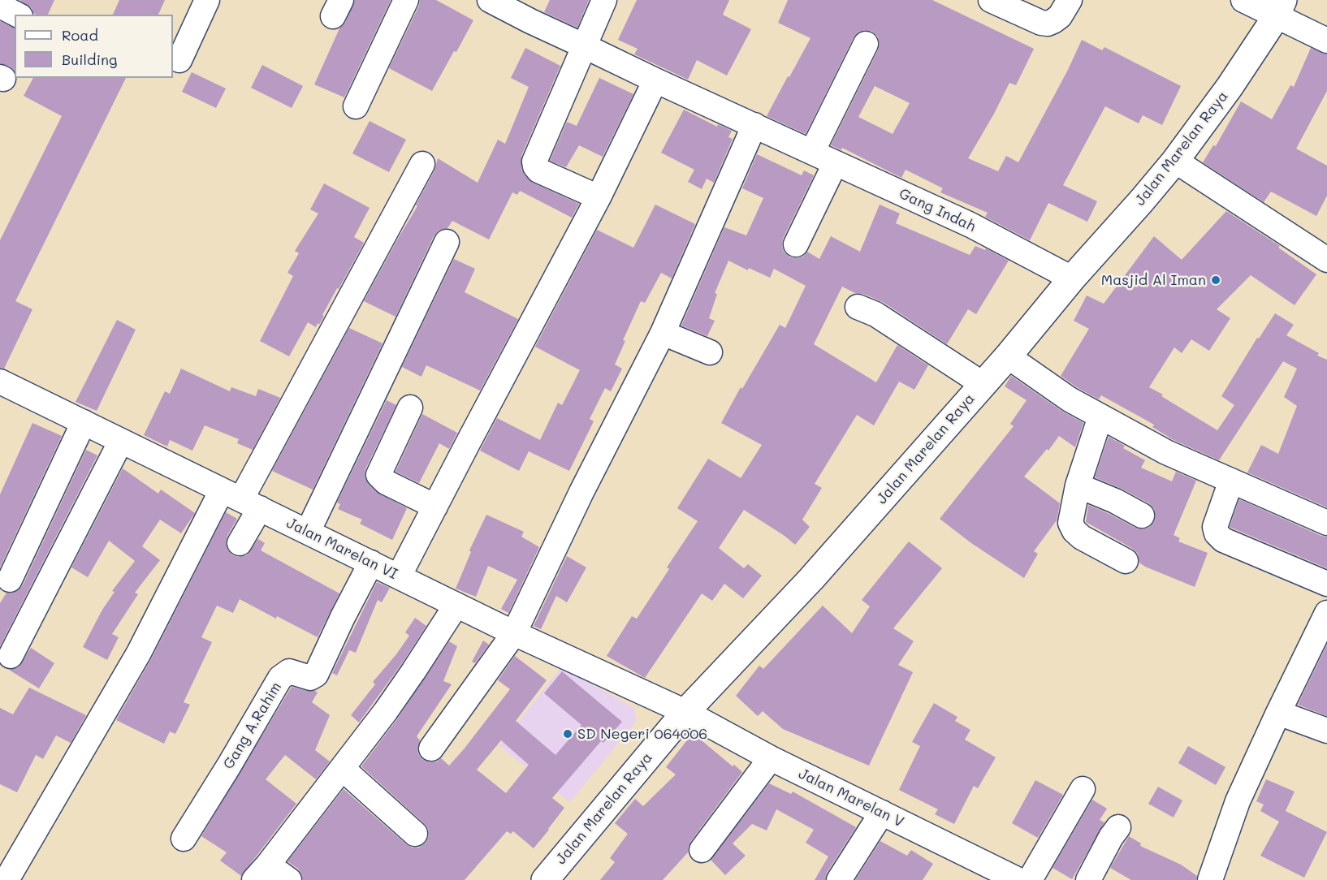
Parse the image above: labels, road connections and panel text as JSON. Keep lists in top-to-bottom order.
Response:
{
  "streets": {
    "main road": ["Jalan Marelan Raya"],
    "street": [
      "Gang Indah",
      "Jalan Marelan VI",
      "Gang A.Rahim",
      "Jalan Marelan V"
    ]
  },
  "crossings": [
    ["Jalan Marelan Raya", "Gang Indah"],
    ["Jalan Marelan Raya", "Jalan Marelan VI"],
    ["Jalan Marelan Raya", "Jalan Marelan V"],
    ["Jalan Marelan VI", "Gang A.Rahim"],
    ["Jalan Marelan VI", "Jalan Marelan V"]
  ],
  "places": ["Masjid Al Iman", "SD Negeri 064006"],
  "legend": ["Road", "Building"]
}
